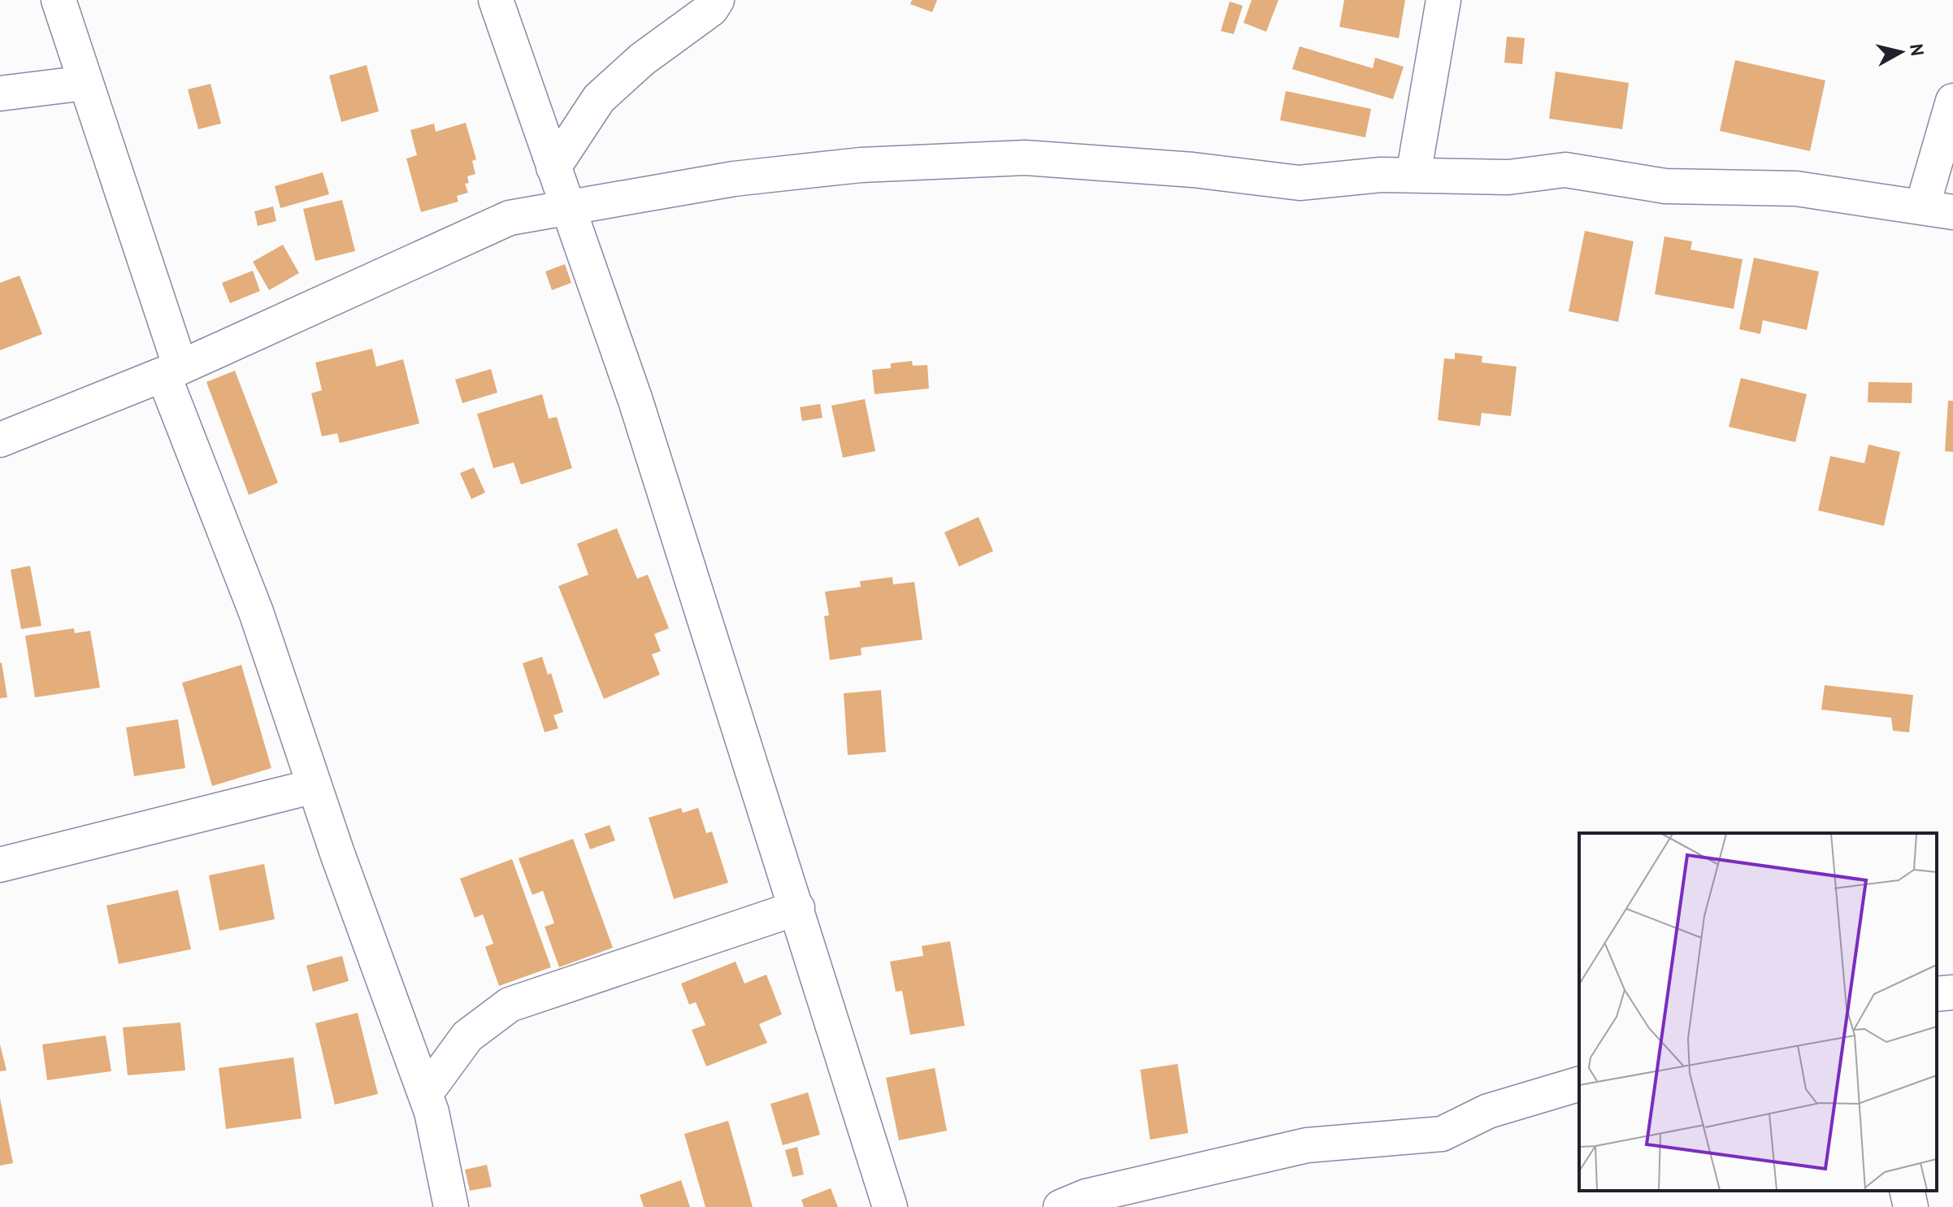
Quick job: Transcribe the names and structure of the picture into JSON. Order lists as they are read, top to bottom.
{
  "north": "right"
}
